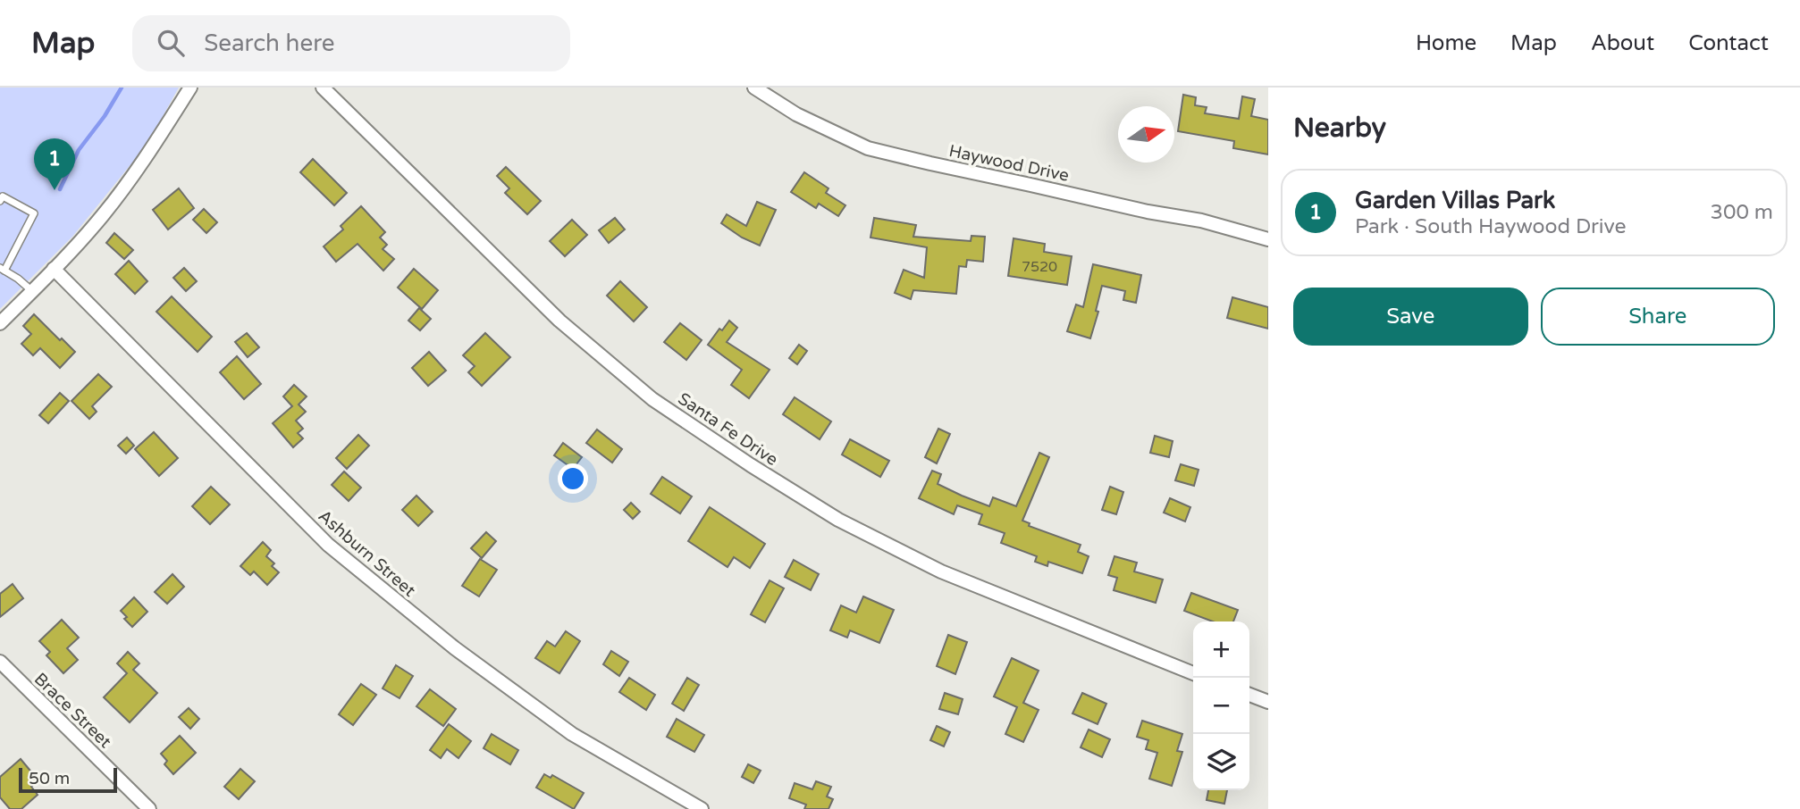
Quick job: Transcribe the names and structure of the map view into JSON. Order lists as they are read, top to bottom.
{
  "streets": {
    "street": [
      "Haywood Drive",
      "Santa Fe Drive",
      "Ashburn Street",
      "Brace Street"
    ]
  },
  "house_numbers": ["7520"],
  "scale_bar": "50 m",
  "north": "right",
  "page": {
    "header": "Map",
    "search": "Search here",
    "nav": [
      "Home",
      "Map",
      "About",
      "Contact"
    ],
    "heading": "Nearby",
    "pins": "1",
    "list": [
      {
        "mark": "1",
        "name": "Garden Villas Park",
        "note": "Park · South Haywood Drive",
        "value": "300 m"
      }
    ],
    "buttons": ["Save", "Share"],
    "map_buttons": ["+", "−"],
    "scale": "50 m"
  }
}
